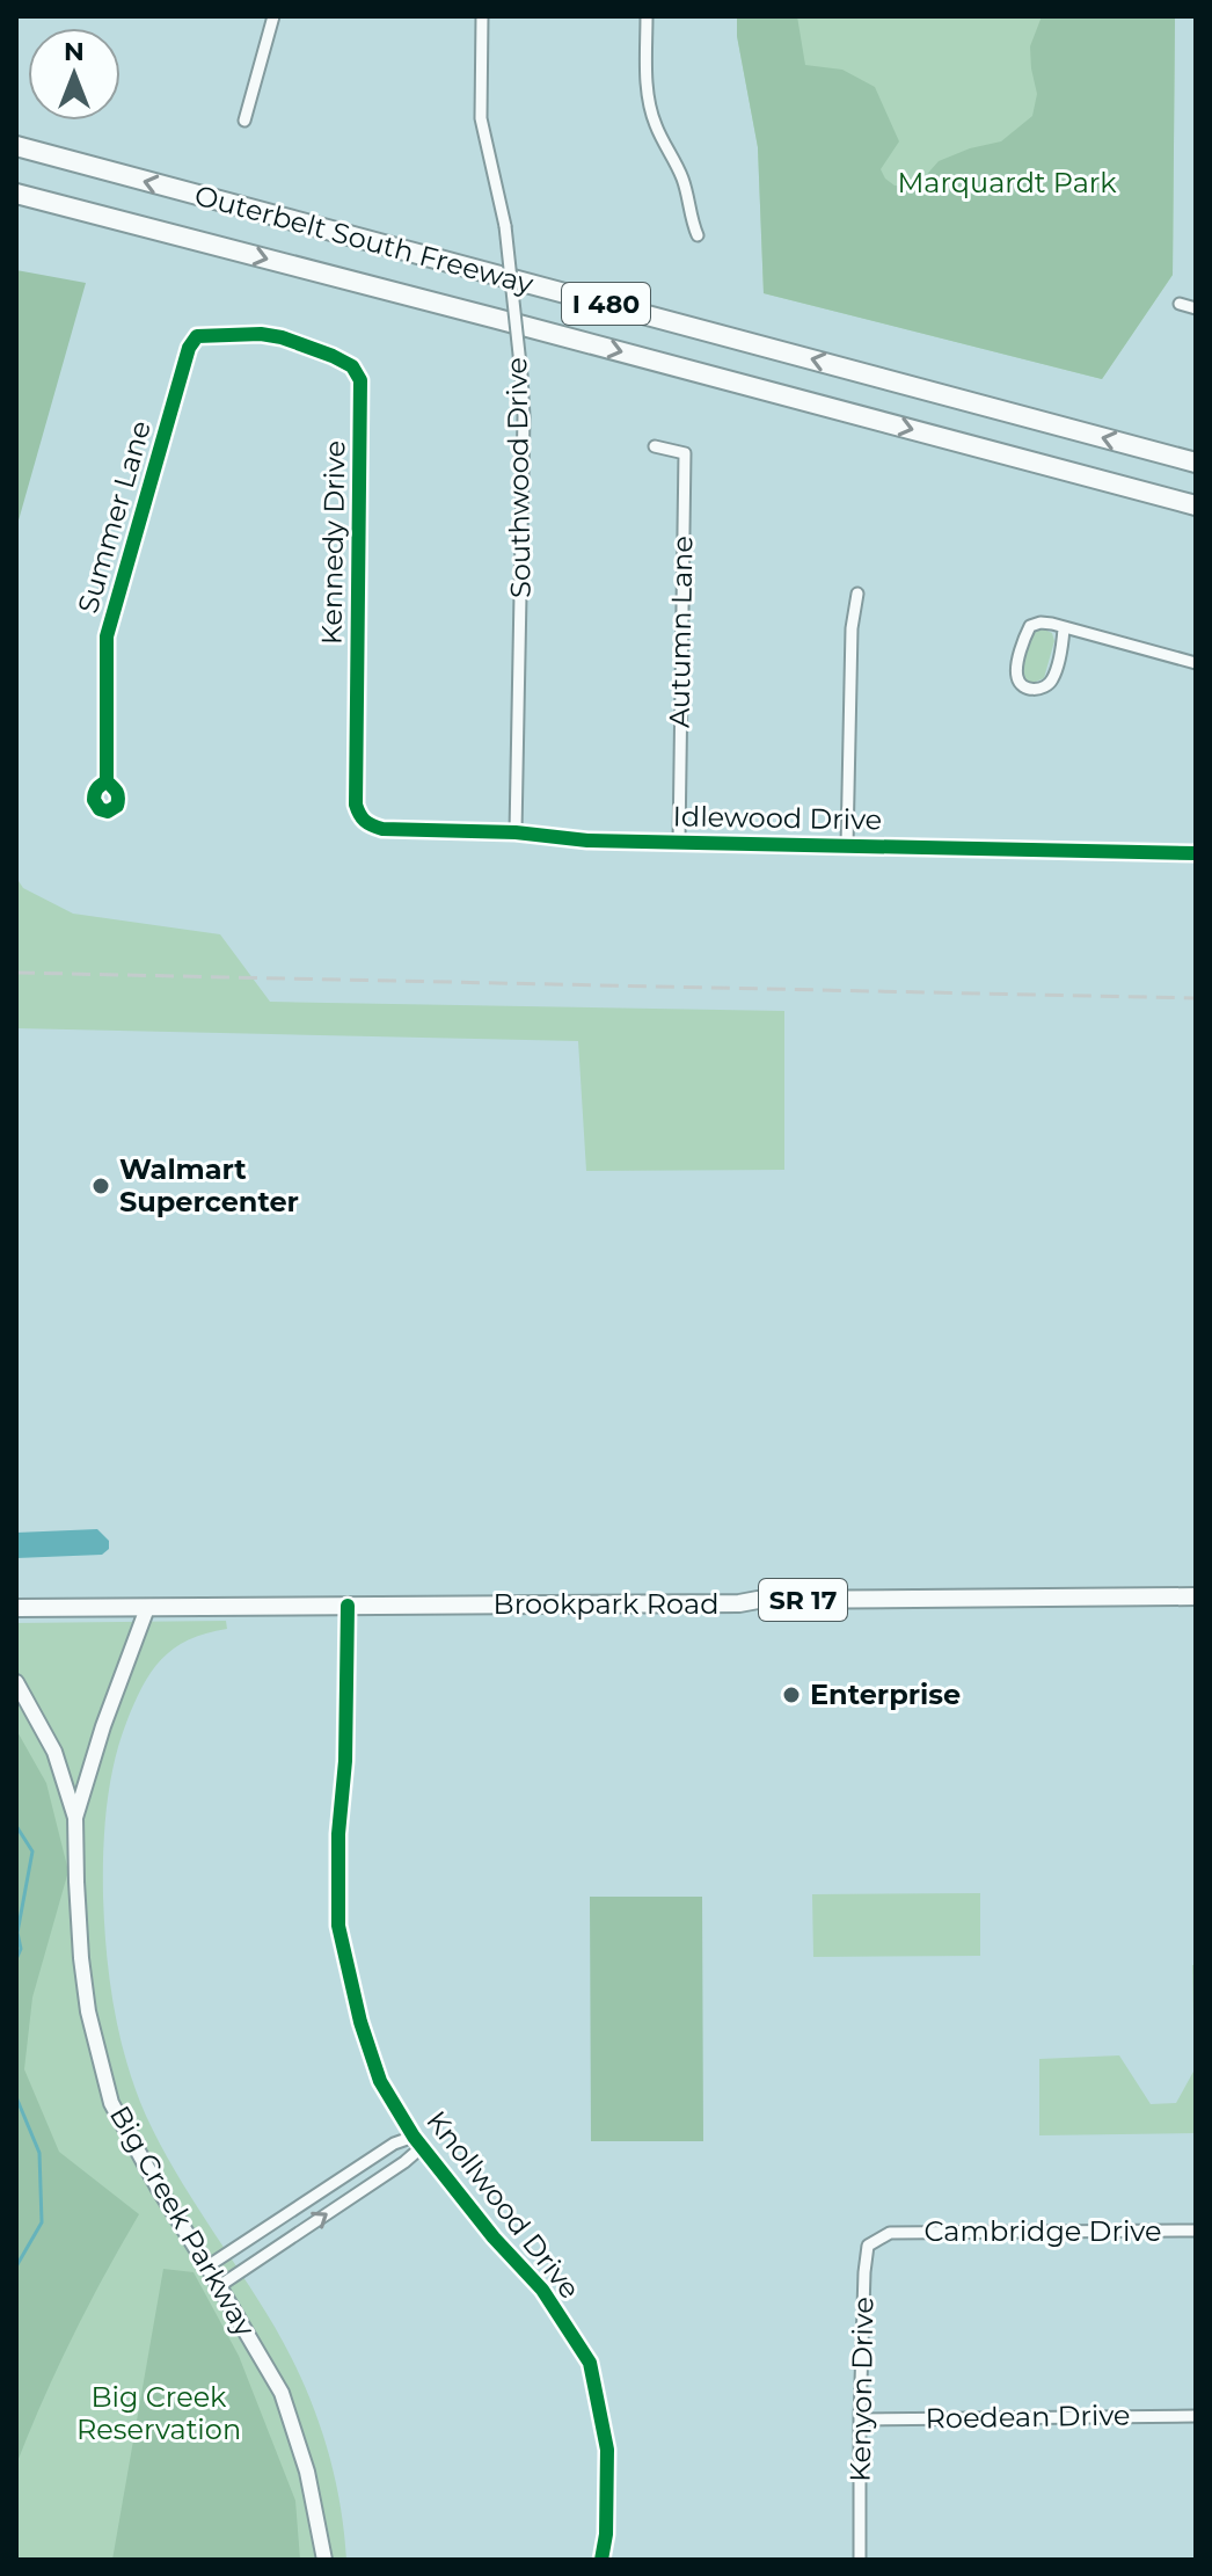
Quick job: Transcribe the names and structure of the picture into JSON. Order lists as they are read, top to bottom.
{
  "streets": {
    "highway": ["Outerbelt South Freeway", "I 480"],
    "main road": ["SR 17", "Brookpark Road"],
    "street": [
      "Southwood Drive",
      "Summer Lane",
      "Kennedy Drive",
      "Autumn Lane",
      "Idlewood Drive",
      "Knollwood Drive",
      "Big Creek Parkway",
      "Cambridge Drive",
      "Kenyon Drive",
      "Roedean Drive"
    ]
  },
  "crossings": [
    ["Southwood Drive", "Idlewood Drive"],
    ["Summer Lane", "Kennedy Drive"],
    ["Kennedy Drive", "Idlewood Drive"],
    ["Autumn Lane", "Idlewood Drive"],
    ["Brookpark Road", "Knollwood Drive"],
    ["Brookpark Road", "Big Creek Parkway"],
    ["Cambridge Drive", "Kenyon Drive"],
    ["Kenyon Drive", "Roedean Drive"]
  ],
  "parks": ["Marquardt Park", "Big Creek Reservation"],
  "places": ["Walmart Supercenter", "Enterprise"],
  "north": "top"
}
